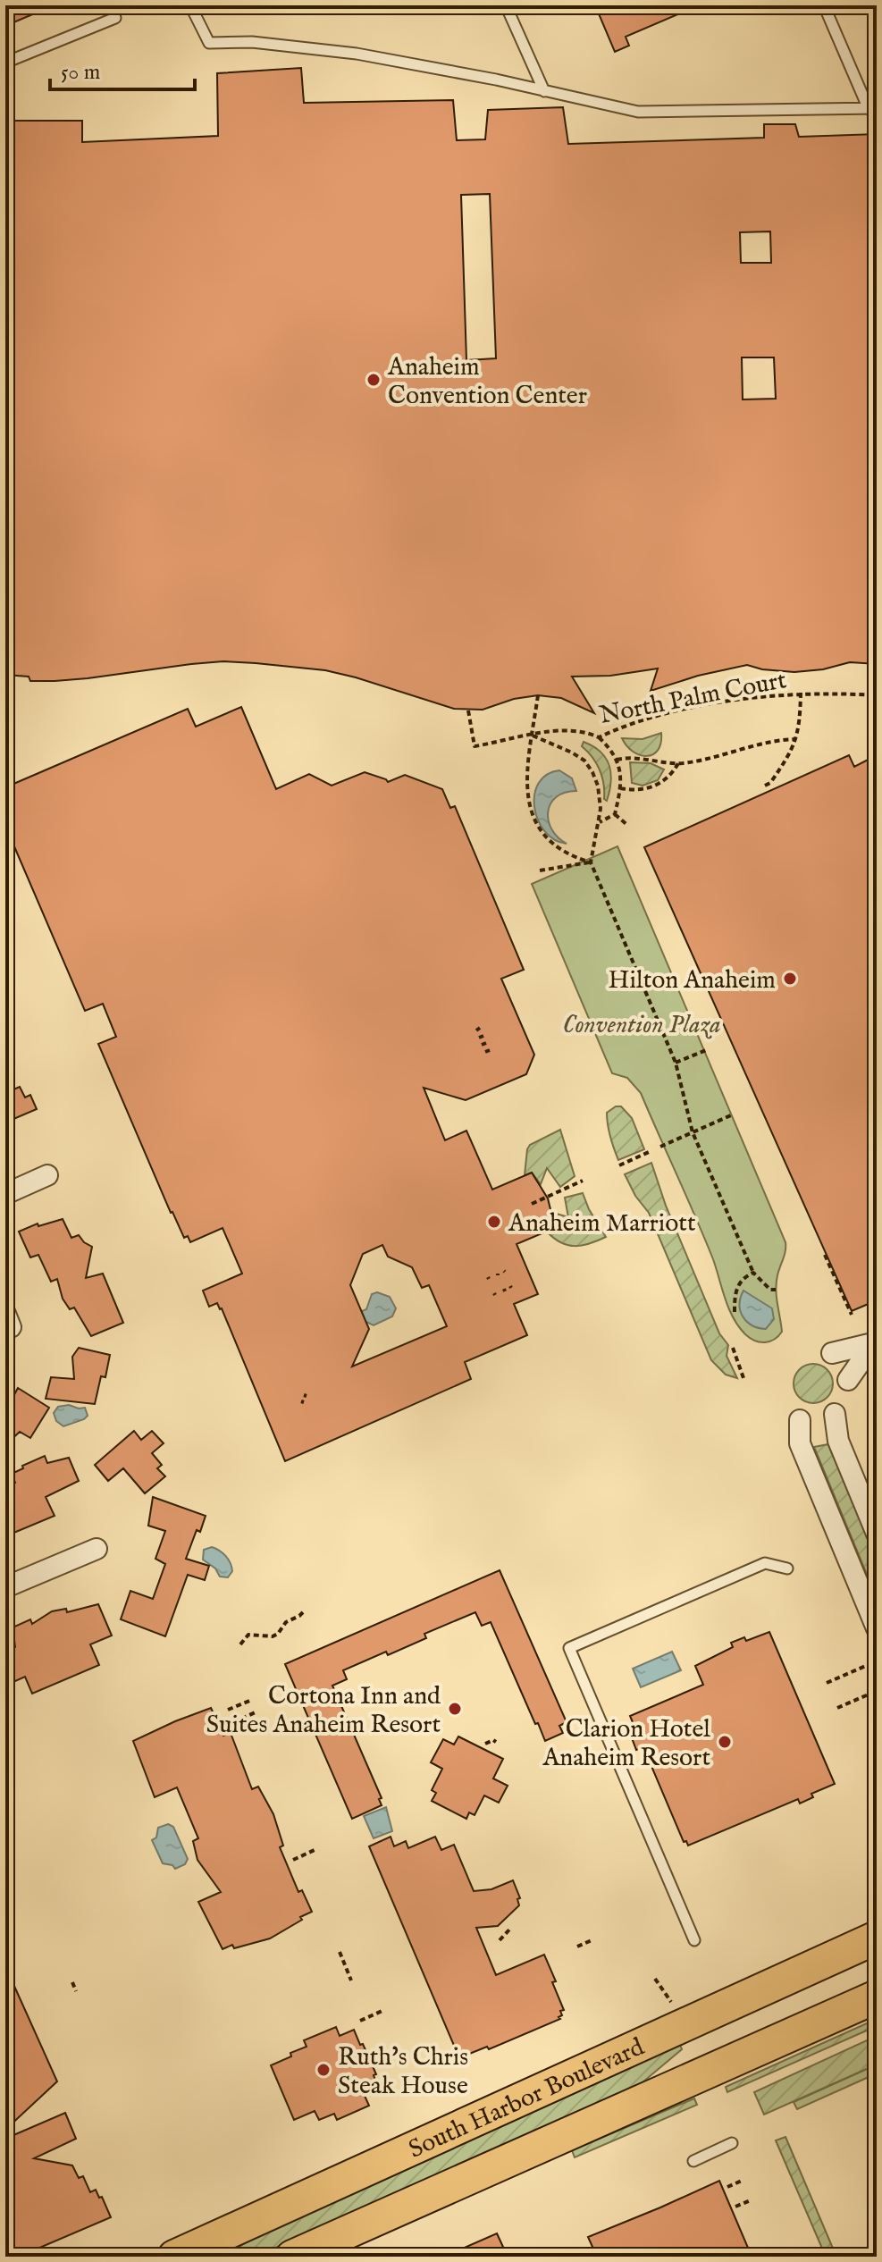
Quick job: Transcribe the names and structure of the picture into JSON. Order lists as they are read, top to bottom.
{
  "streets": {
    "main road": ["South Harbor Boulevard"],
    "path": ["North Palm Court"]
  },
  "parks": ["Convention Plaza"],
  "places": [
    "Anaheim Convention Center",
    "Hilton Anaheim",
    "Anaheim Marriott",
    "Cortona Inn and Suites Anaheim Resort",
    "Clarion Hotel Anaheim Resort",
    "Ruth's Chris Steak House"
  ],
  "scale_bar": "50 m"
}
